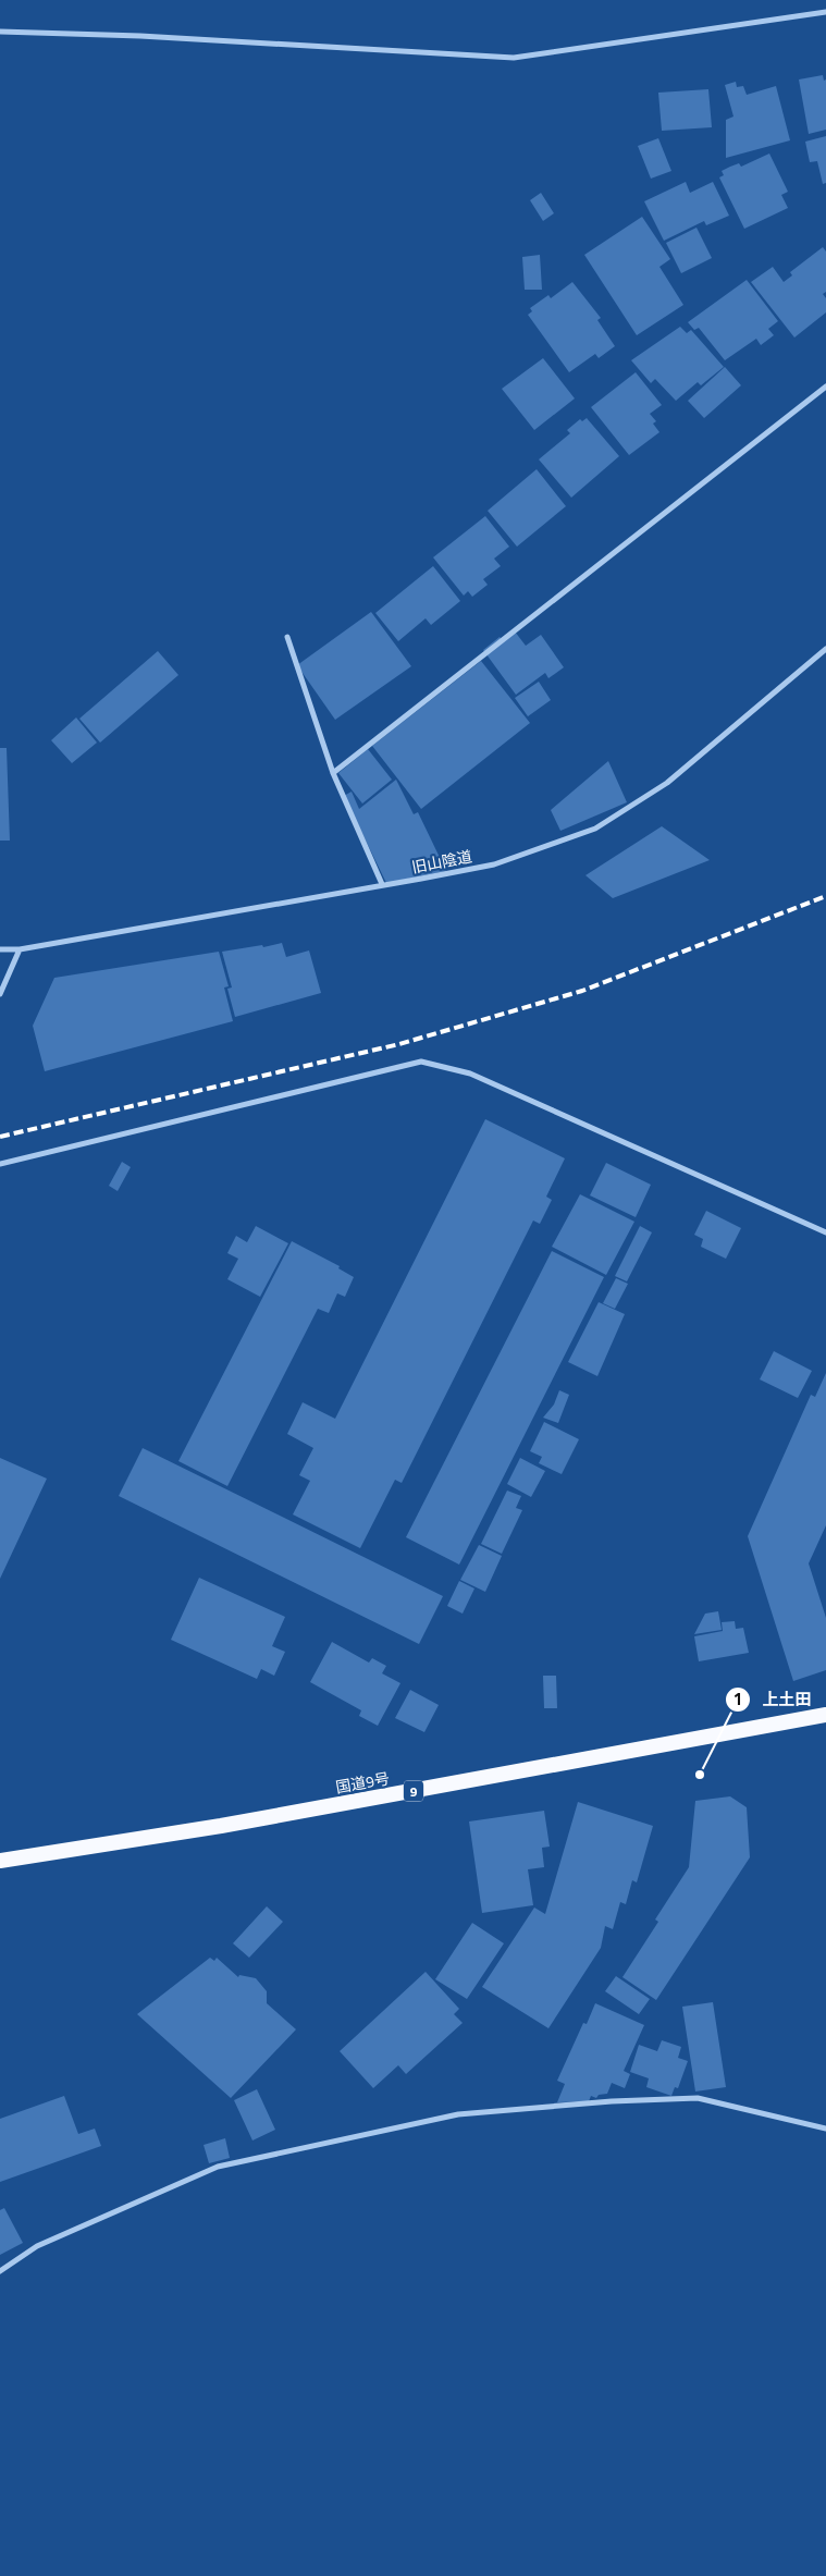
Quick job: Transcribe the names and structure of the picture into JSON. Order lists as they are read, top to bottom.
{
  "streets": {
    "highway": ["国道9号", "9"],
    "street": ["旧山陰道"]
  },
  "places": ["上土田"]
}
